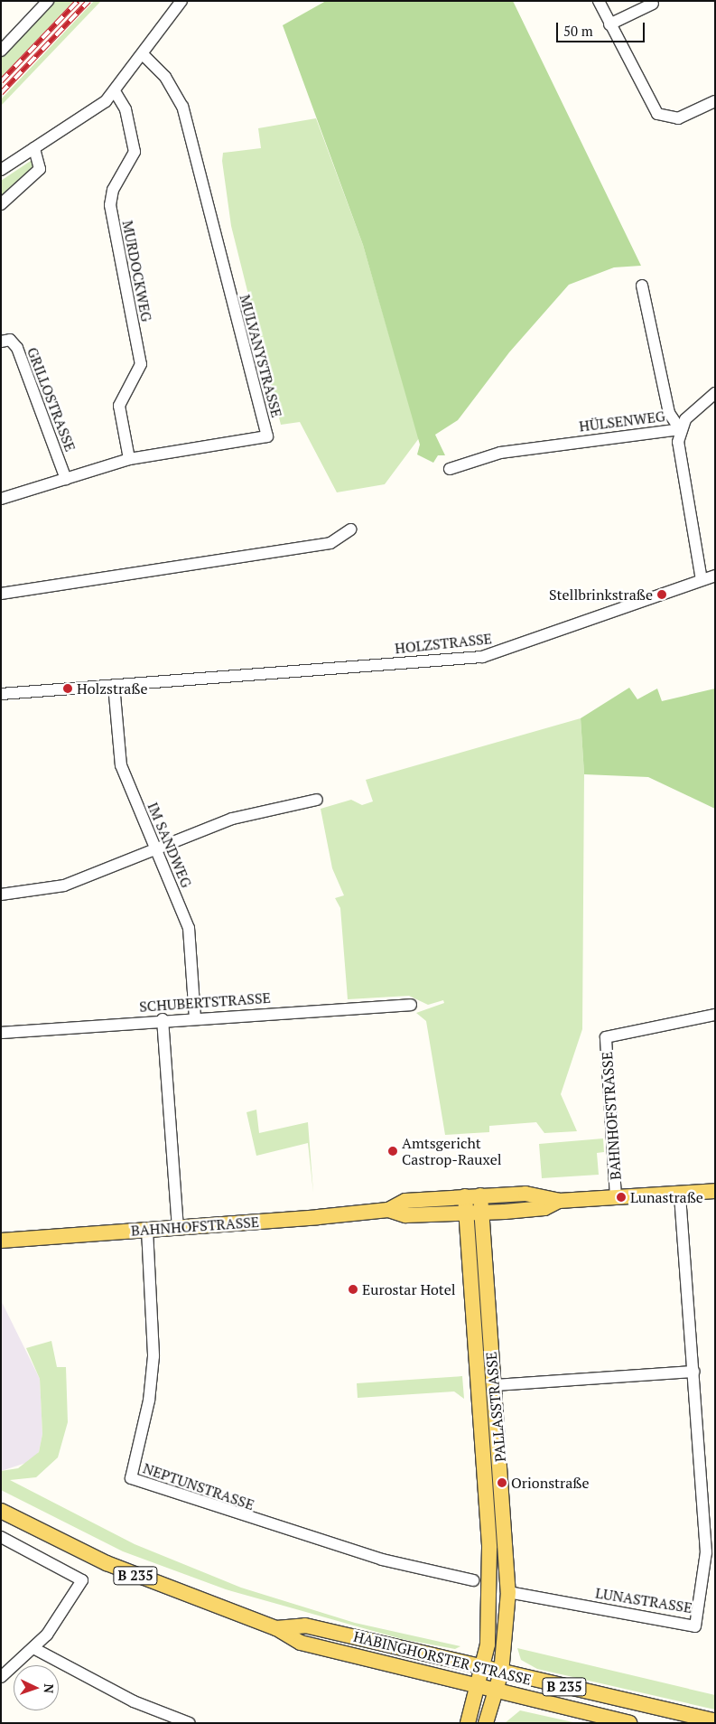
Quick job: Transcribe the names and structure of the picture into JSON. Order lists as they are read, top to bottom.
{
  "streets": {
    "main road": [
      "BAHNHOFSTRASSE",
      "PALLASSTRASSE",
      "B 235",
      "HABINGHORSTER STRASSE"
    ],
    "street": [
      "MURDOCKWEG",
      "MULVANYSTRASSE",
      "GRILLOSTRASSE",
      "HÜLSENWEG",
      "HOLZSTRASSE",
      "IM SANDWEG",
      "SCHUBERTSTRASSE",
      "NEPTUNSTRASSE",
      "LUNASTRASSE"
    ]
  },
  "crossings": [
    ["MURDOCKWEG", "MULVANYSTRASSE"],
    ["MULVANYSTRASSE", "GRILLOSTRASSE"],
    ["HOLZSTRASSE", "IM SANDWEG"],
    ["IM SANDWEG", "SCHUBERTSTRASSE"],
    ["BAHNHOFSTRASSE", "PALLASSTRASSE"],
    ["BAHNHOFSTRASSE", "NEPTUNSTRASSE"],
    ["BAHNHOFSTRASSE", "LUNASTRASSE"],
    ["PALLASSTRASSE", "LUNASTRASSE"],
    ["PALLASSTRASSE", "HABINGHORSTER STRASSE"]
  ],
  "places": [
    "Stellbrinkstraße",
    "Holzstraße",
    "Amtsgericht Castrop-Rauxel",
    "Lunastraße",
    "Eurostar Hotel",
    "Orionstraße"
  ],
  "scale_bar": "50 m",
  "north": "right"
}
